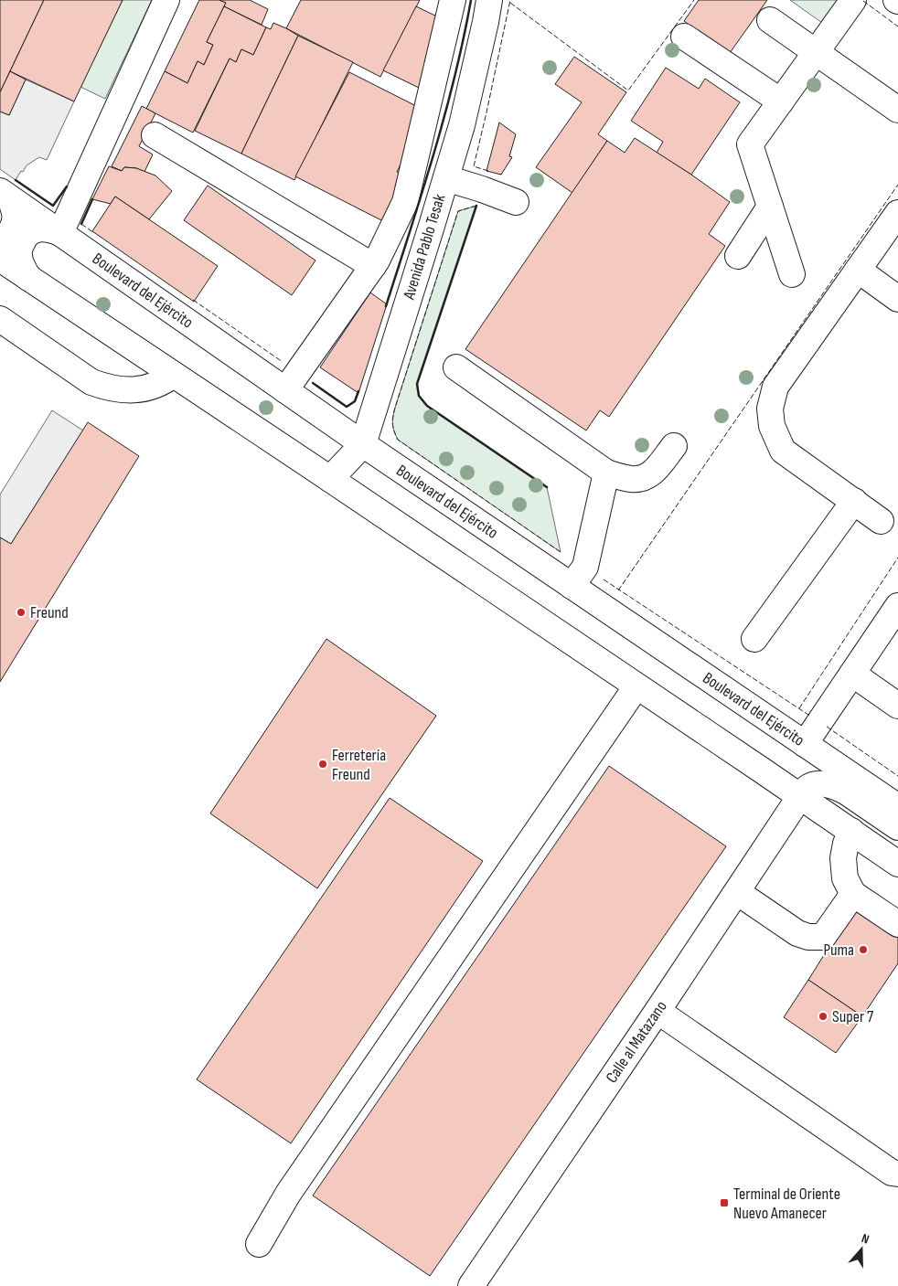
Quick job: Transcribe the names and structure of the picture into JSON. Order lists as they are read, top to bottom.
{
  "streets": {
    "main road": ["Avenida Pablo Tesak", "Boulevard del Ejército", "Calle al Matazano"]
  },
  "crossings": [
    ["Avenida Pablo Tesak", "Boulevard del Ejército"]
  ],
  "places": {
    "other": [
      "Freund",
      "Ferretería Freund",
      "Puma",
      "Super 7"
    ],
    "transit": ["Terminal de Oriente Nuevo Amanecer"]
  },
  "north": "top"
}
